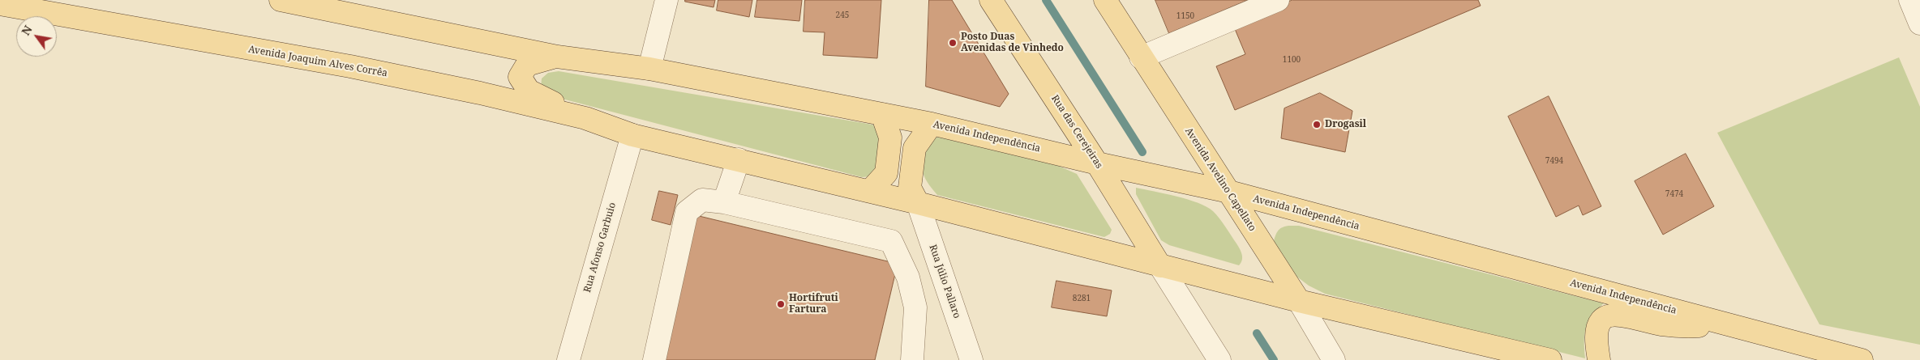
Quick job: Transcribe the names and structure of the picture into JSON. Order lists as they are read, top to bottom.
{
  "streets": {
    "main road": [
      "Avenida Joaquim Alves Corrêa",
      "Rua das Cerejeiras",
      "Avenida Independência",
      "Avenida Avelino Capellato"
    ],
    "street": ["Rua Afonso Garbuio", "Rua Júlio Pallaro"]
  },
  "crossings": [
    ["Avenida Joaquim Alves Corrêa", "Rua Afonso Garbuio"],
    ["Rua das Cerejeiras", "Avenida Independência"],
    ["Avenida Independência", "Avenida Avelino Capellato"]
  ],
  "places": ["Posto Duas Avenidas de Vinhedo", "Drogasil", "Hortifruti Fartura"],
  "house_numbers": [
    "245",
    "1150",
    "1100",
    "7494",
    "7474",
    "8281"
  ],
  "north": "top left"
}
